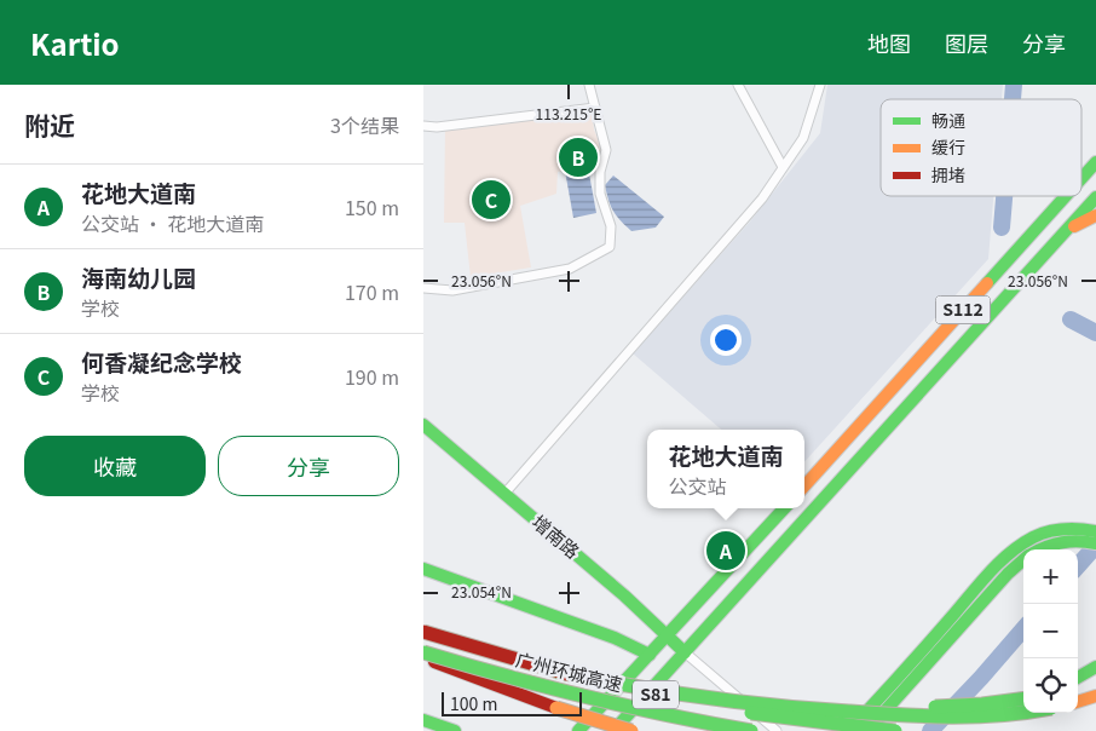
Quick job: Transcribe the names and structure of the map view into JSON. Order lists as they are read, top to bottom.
{
  "streets": {
    "main road": [
      "S112",
      "增南路",
      "广州环城高速",
      "S81"
    ]
  },
  "crossings": [
    ["S112", "增南路"]
  ],
  "legend": ["畅通", "缓行", "拥堵"],
  "scale_bar": "100 m",
  "page": {
    "header": "Kartio",
    "nav": ["地图", "图层", "分享"],
    "heading": ["附近", "3个结果"],
    "pins": ["B", "C", "A"],
    "list": [
      {
        "mark": "A",
        "name": "花地大道南",
        "note": "公交站 · 花地大道南",
        "value": "150 m"
      },
      {
        "mark": "B",
        "name": "海南幼儿园",
        "note": "学校",
        "value": "170 m"
      },
      {
        "mark": "C",
        "name": "何香凝纪念学校",
        "note": "学校",
        "value": "190 m"
      }
    ],
    "buttons": ["收藏", "分享"],
    "popup": ["花地大道南", "公交站"],
    "map_buttons": ["+", "−"],
    "scale": "100 m"
  },
  "coordinates": ["113.215°E", "23.056°N", "23.054°N"]
}
